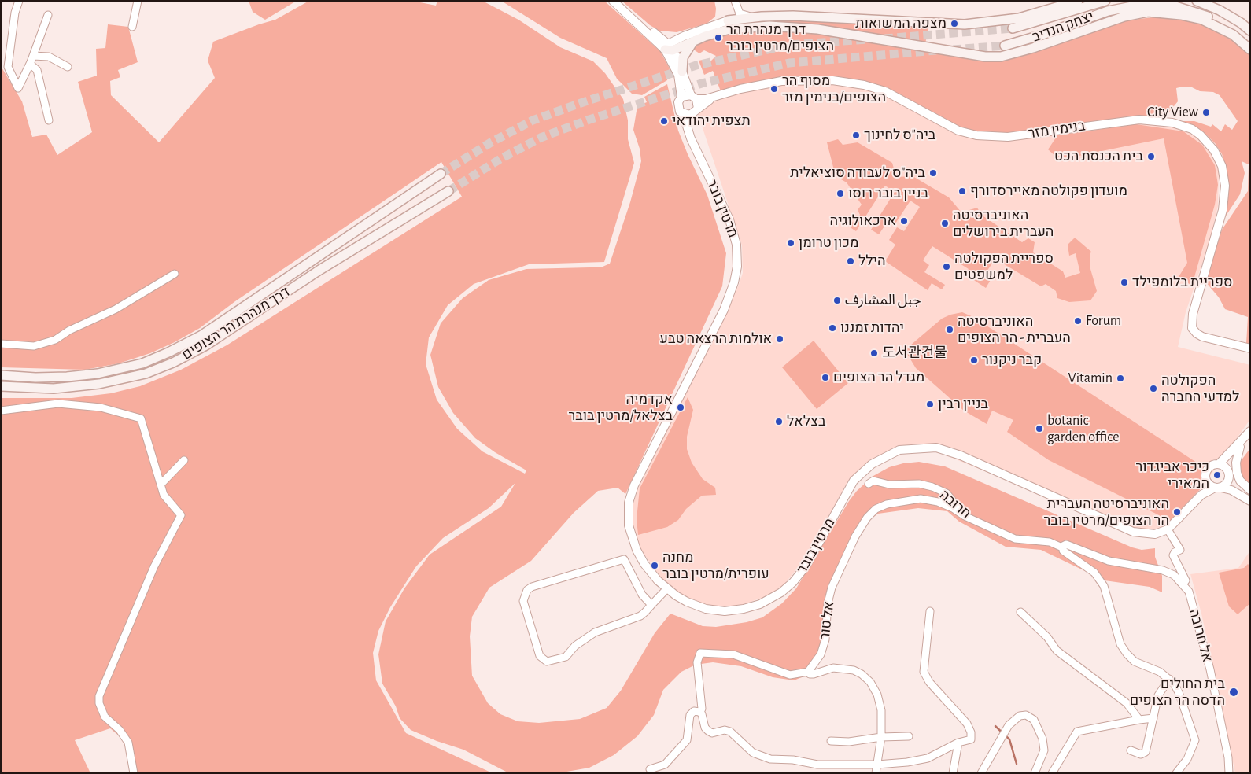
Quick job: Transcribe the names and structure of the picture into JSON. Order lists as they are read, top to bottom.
{
  "streets": {
    "main road": ["יצחק הנדיב", "דרך מנהרת הר הצופים"],
    "street": [
      "בנימין מזר",
      "מרטין בובר",
      "חרובה",
      "אל טור",
      "אל חרובה"
    ]
  },
  "crossings": [
    ["בנימין מזר", "מרטין בובר"],
    ["חרובה", "אל טור"]
  ],
  "places": [
    "מצפה המשואות",
    "דרך מנהרת הר הצופים/מרטין בובר",
    "מסוף הר הצופים/בנימין מזר",
    "City View",
    "תצפית יהודאי",
    "ביה\"ס לחינוך",
    "בית הכנסת הכט",
    "ביה\"ס לעבודה סוציאלית",
    "מועדון פקולטה מאיירסדורף",
    "בניין בובר רוסו",
    "ארכאולוגיה",
    "האוניברסיטה העברית בירושלים",
    "מכון טרומן",
    "הילל",
    "ספריית הפקולטה למשפטים",
    "ספריית בלומפילד",
    "جبل المشارف",
    "Forum",
    "יהדות זמננו",
    "האוניברסיטה העברית - הר הצופים",
    "אולמות הרצאה טבע",
    "도서관건물",
    "קבר ניקנור",
    "מגדל הר הצופים",
    "Vitamin",
    "הפקולטה למדעי החברה",
    "בניין רבין",
    "אקדמיה בצלאל/מרטין בובר",
    "בצלאל",
    "botanic garden office",
    "כיכר אביגדור המאירי",
    "האוניברסיטה העברית הר הצופים/מרטין בובר",
    "מחנה עופרית/מרטין בובר",
    "בית החולים הדסה הר הצופים"
  ]
}
